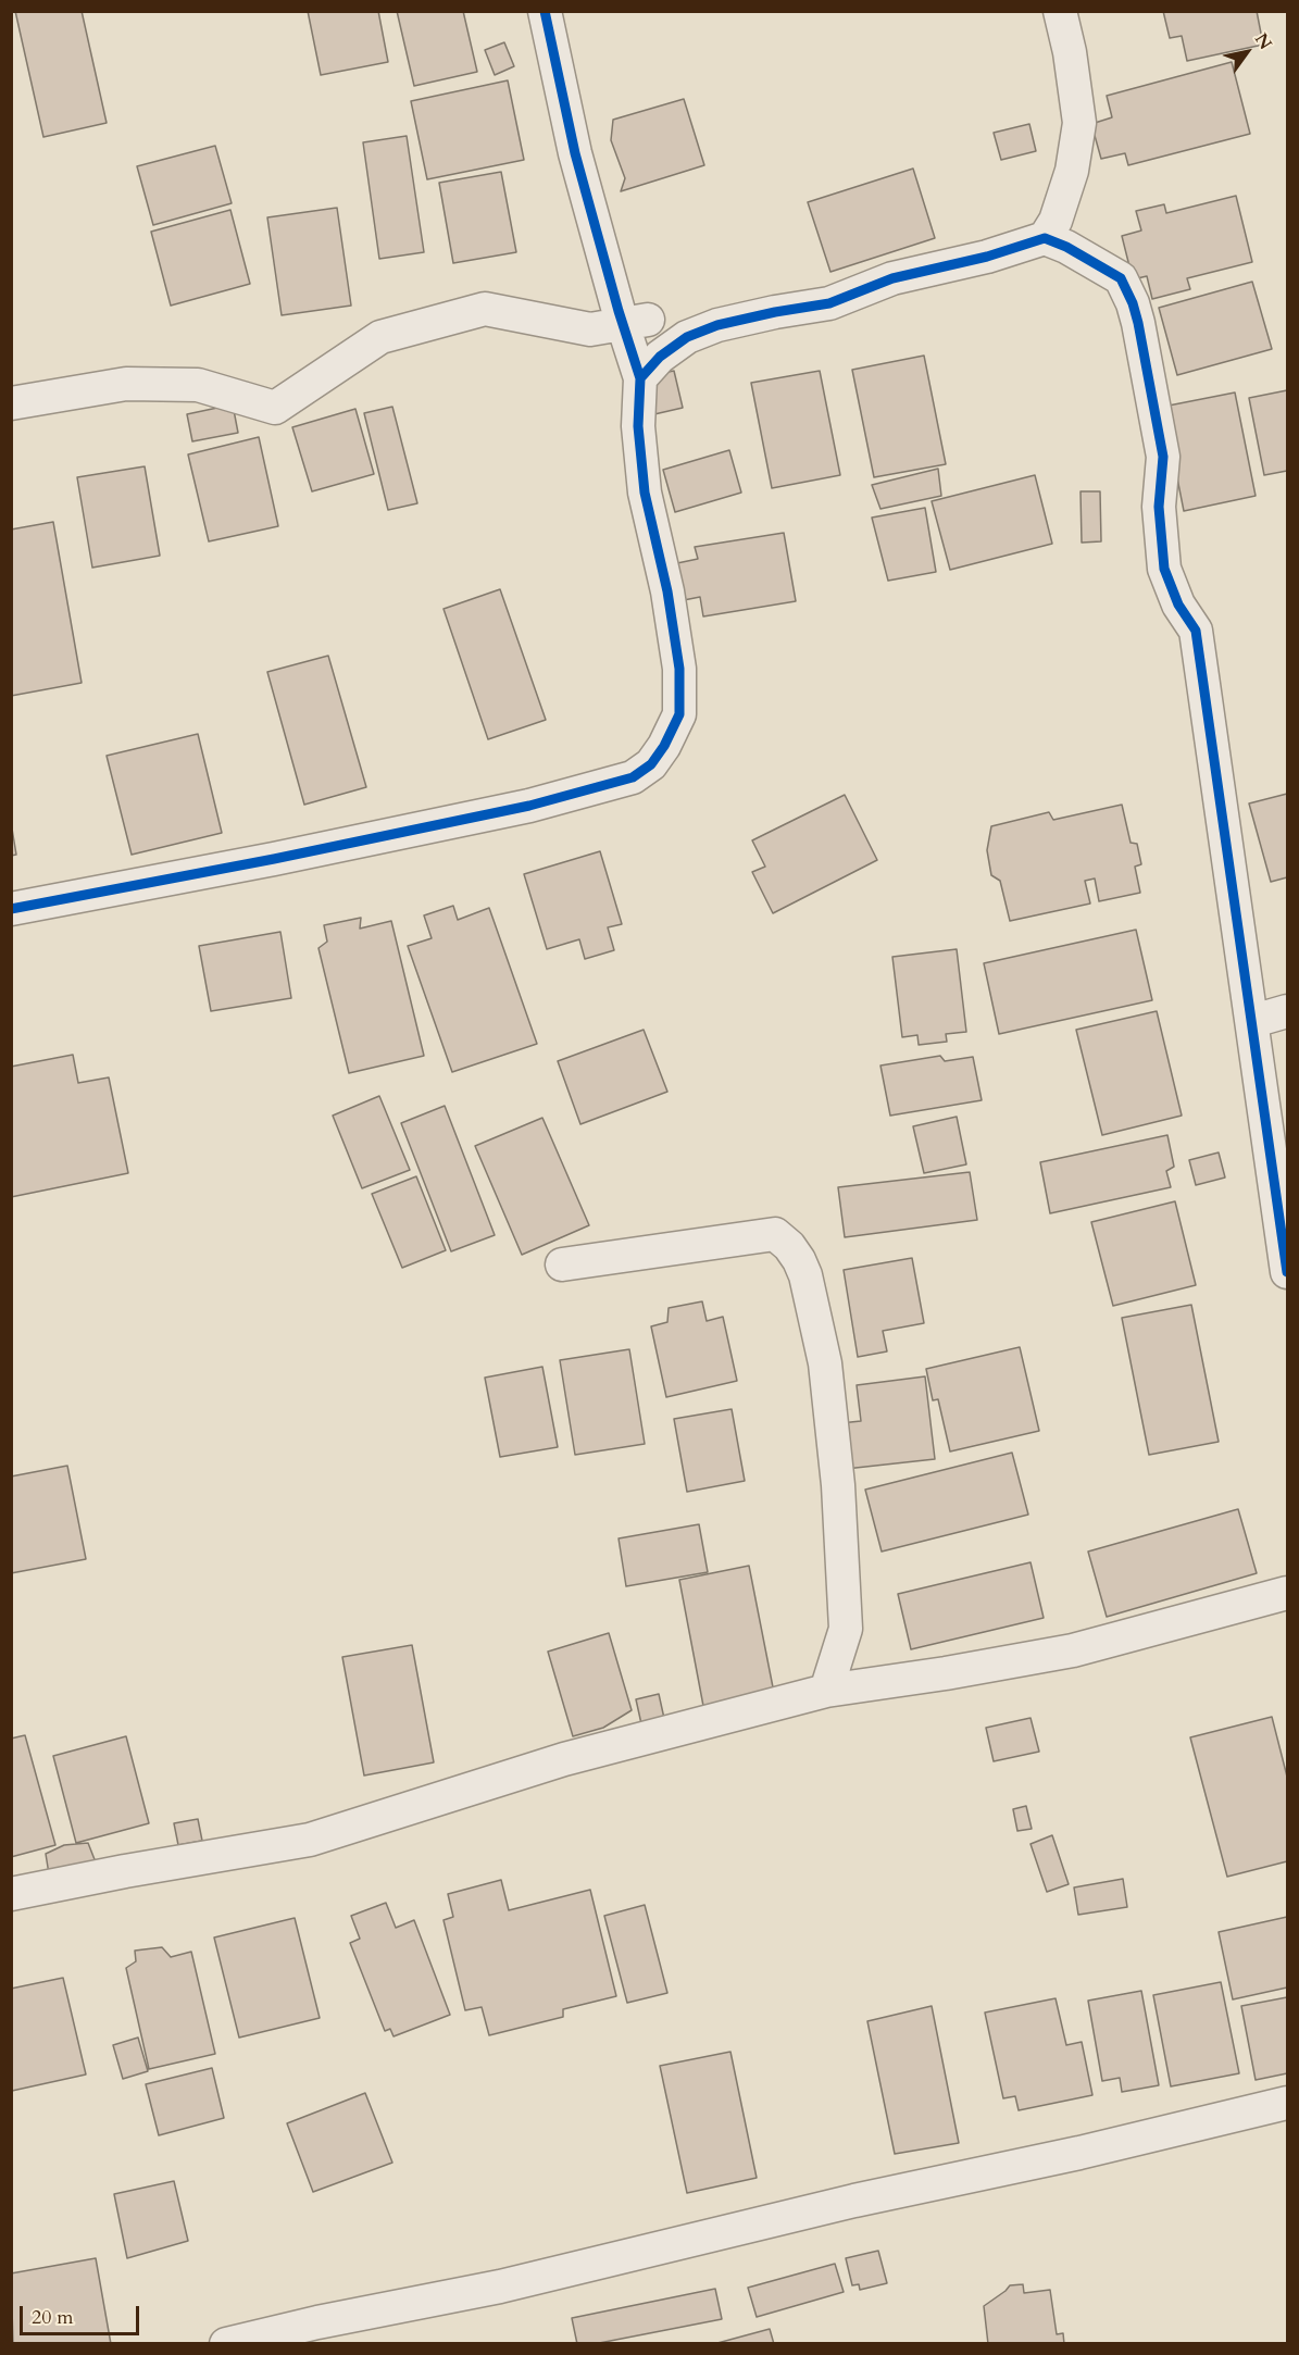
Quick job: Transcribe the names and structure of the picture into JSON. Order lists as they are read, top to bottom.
{
  "scale_bar": "20 m",
  "north": "top right"
}
